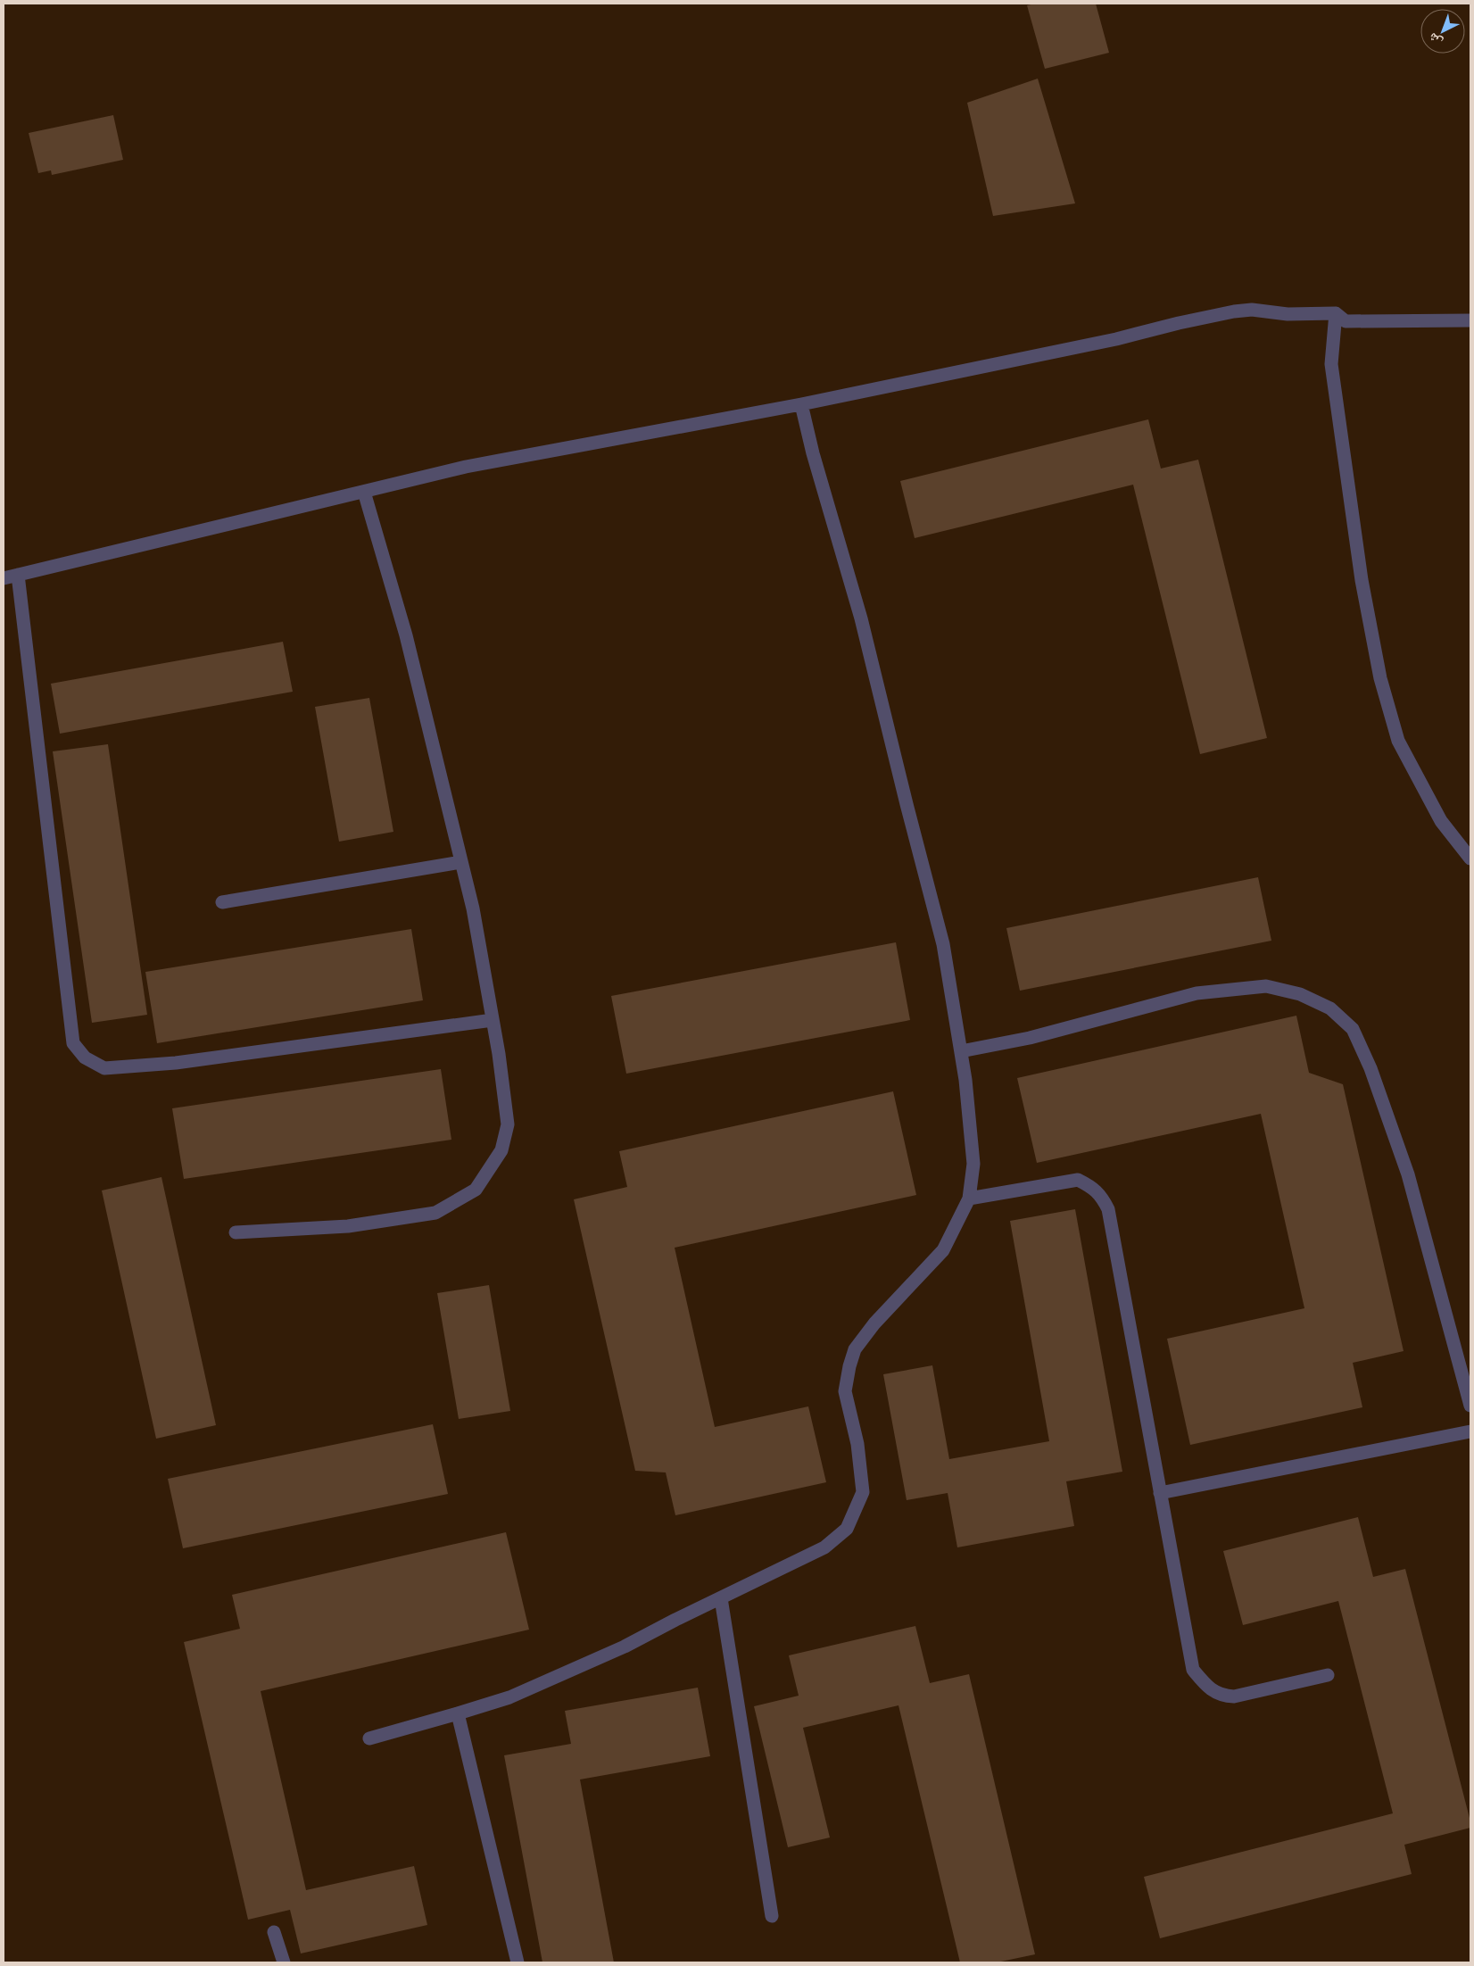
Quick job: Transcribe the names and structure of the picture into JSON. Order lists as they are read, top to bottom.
{
  "north": "bottom left"
}
